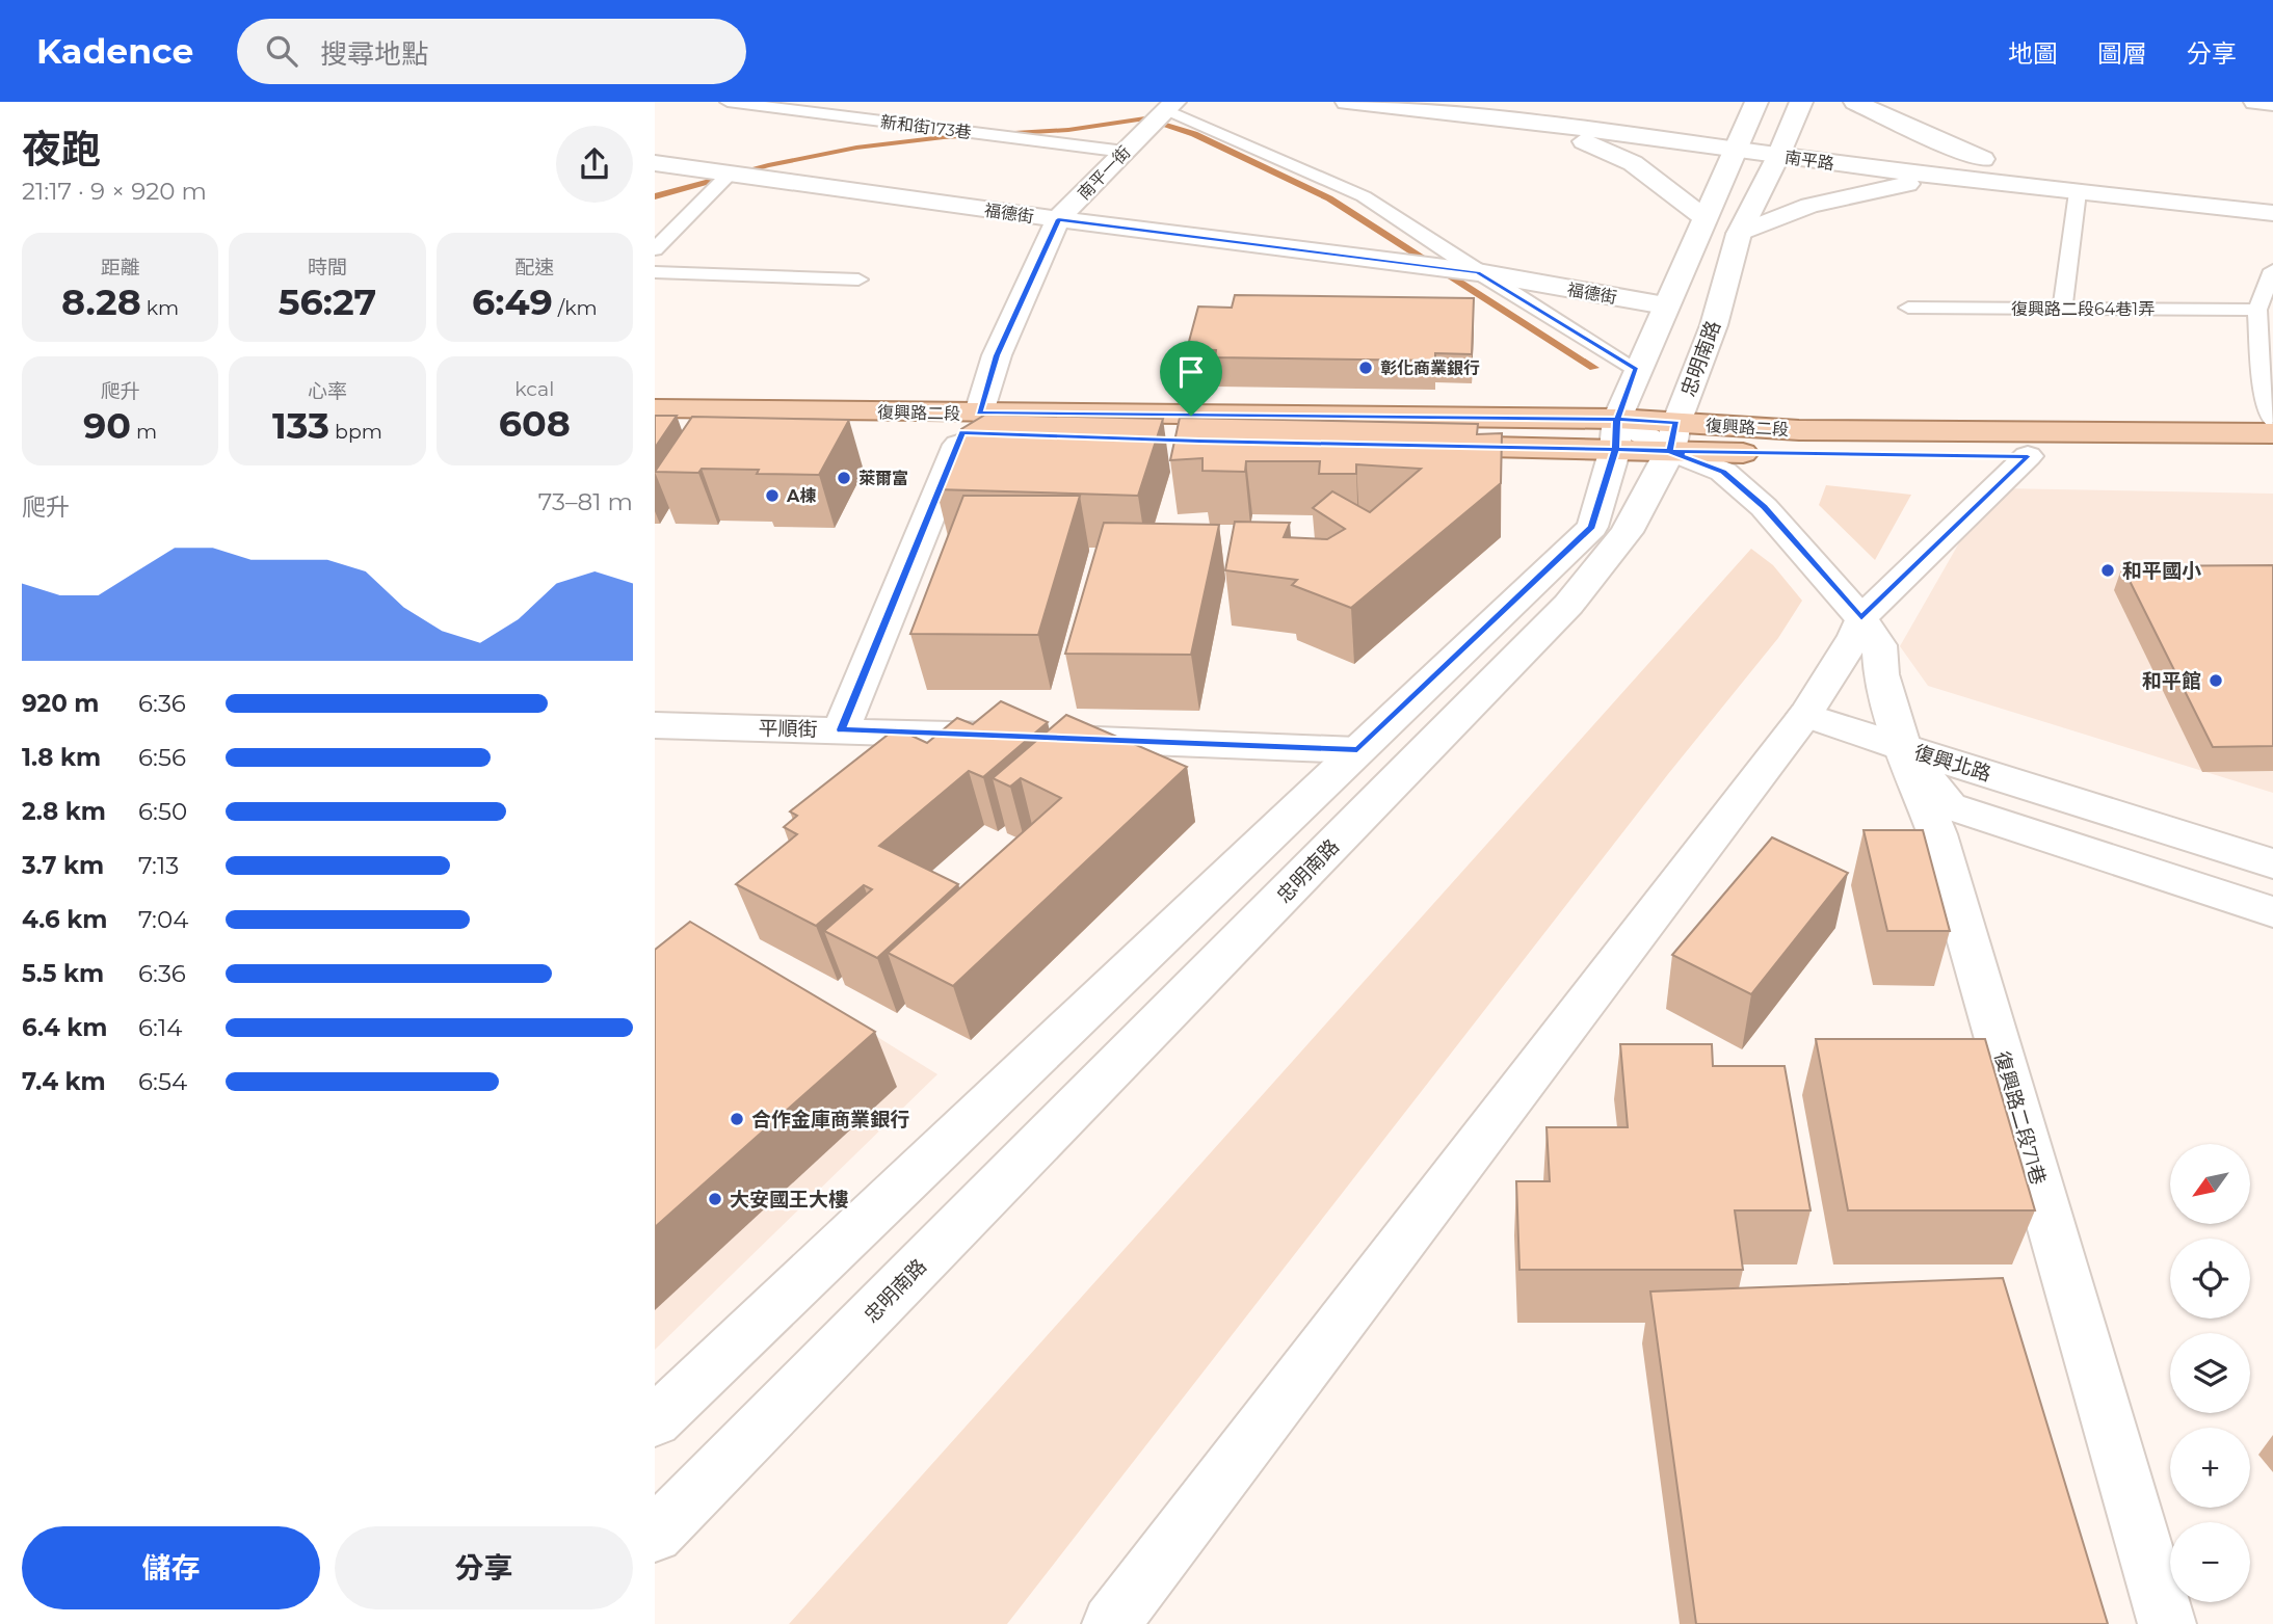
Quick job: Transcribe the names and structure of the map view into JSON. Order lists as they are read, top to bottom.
{
  "streets": {
    "main road": ["復興路二段"],
    "street": [
      "南平路",
      "南平一街",
      "福德街",
      "忠明南路",
      "平順街",
      "復興北路",
      "復興路二段71巷"
    ],
    "lane": ["新和街173巷", "復興路二段64巷1弄"]
  },
  "crossings": [
    ["新和街173巷", "南平一街"],
    ["南平路", "忠明南路"],
    ["南平一街", "福德街"],
    ["南平一街", "復興路二段"],
    ["南平一街", "平順街"],
    ["忠明南路", "復興路二段"],
    ["忠明南路", "復興路二段71巷"],
    ["復興路二段", "復興路二段71巷"],
    ["復興北路", "復興路二段71巷"]
  ],
  "places": [
    "彰化商業銀行",
    "萊爾富",
    "A棟",
    "和平國小",
    "和平館",
    "合作金庫商業銀行",
    "大安國王大樓"
  ],
  "north": "bottom left",
  "page": {
    "header": "Kadence",
    "search": "搜尋地點",
    "nav": ["地圖", "圖層", "分享"],
    "heading": ["夜跑", "21:17 · 9 × 920 m"],
    "stats": [
      ["距離", "8.28 km"],
      ["時間", "56:27"],
      ["配速", "6:49 /km"],
      ["爬升", "90 m"],
      ["心率", "133 bpm"],
      ["kcal", "608"]
    ],
    "chart": ["爬升", "73–81 m"],
    "list": [
      {
        "name": "920 m",
        "note": "6:36"
      },
      {
        "name": "1.8 km",
        "note": "6:56"
      },
      {
        "name": "2.8 km",
        "note": "6:50"
      },
      {
        "name": "3.7 km",
        "note": "7:13"
      },
      {
        "name": "4.6 km",
        "note": "7:04"
      },
      {
        "name": "5.5 km",
        "note": "6:36"
      },
      {
        "name": "6.4 km",
        "note": "6:14"
      },
      {
        "name": "7.4 km",
        "note": "6:54"
      }
    ],
    "map_buttons": ["+", "−"],
    "buttons": ["儲存", "分享"]
  }
}
